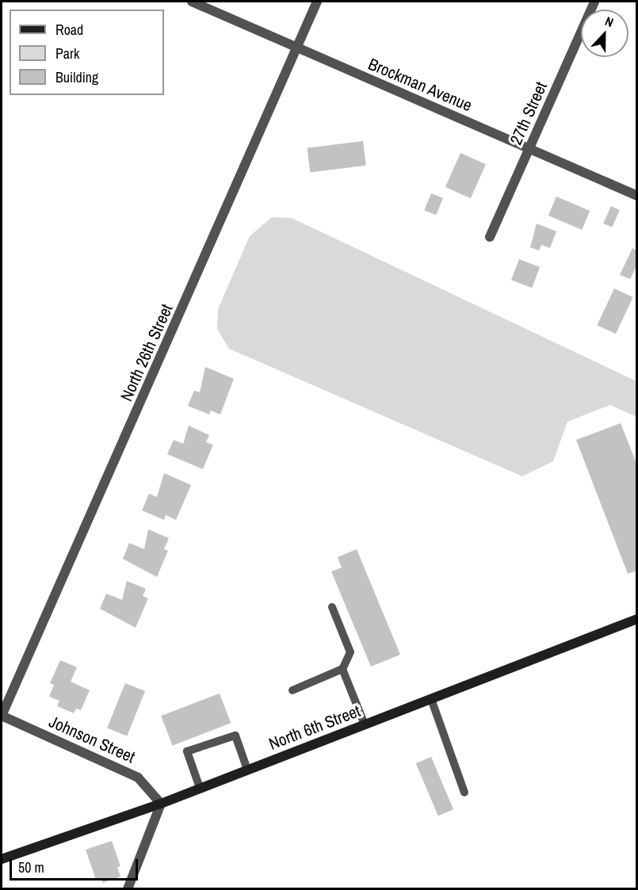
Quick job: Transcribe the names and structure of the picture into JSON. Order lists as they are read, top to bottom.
{
  "streets": {
    "street": [
      "Brockman Avenue",
      "27th Street",
      "North 26th Street",
      "North 6th Street",
      "Johnson Street"
    ]
  },
  "crossings": [
    ["Brockman Avenue", "27th Street"],
    ["Brockman Avenue", "North 26th Street"],
    ["North 26th Street", "Johnson Street"],
    ["North 6th Street", "Johnson Street"]
  ],
  "legend": ["Road", "Park", "Building"],
  "scale_bar": "50 m",
  "north": "top"
}
